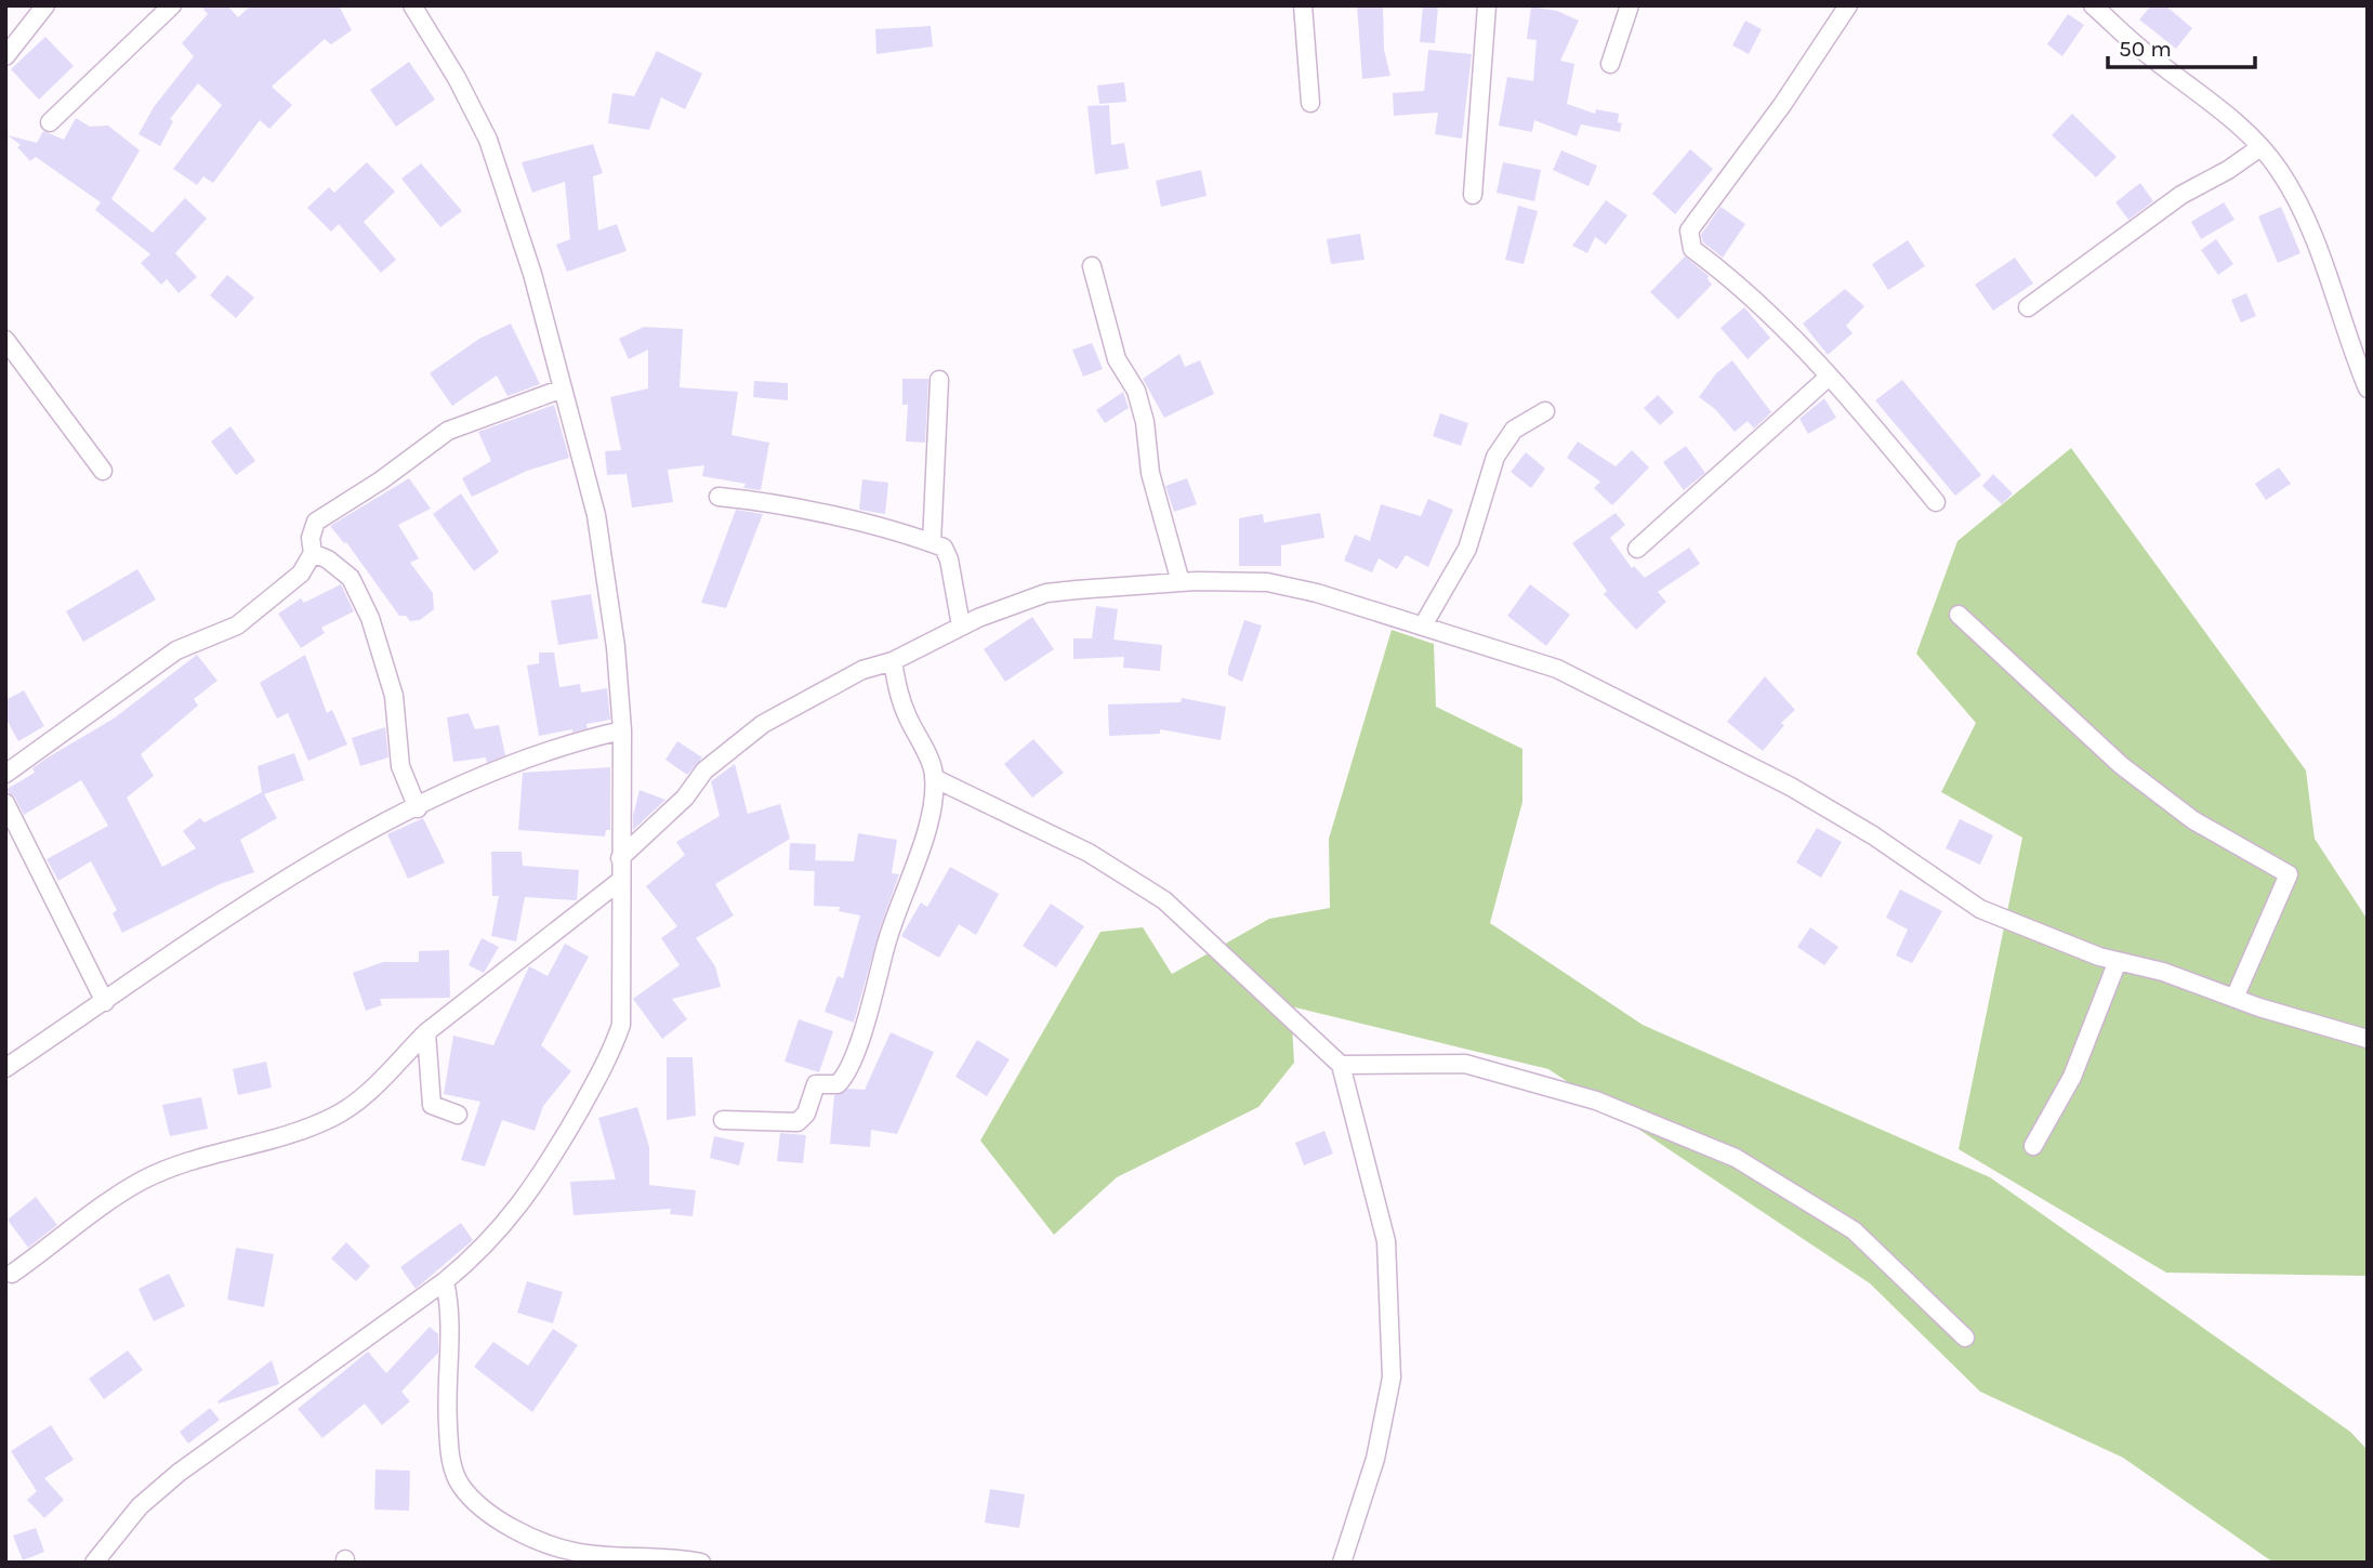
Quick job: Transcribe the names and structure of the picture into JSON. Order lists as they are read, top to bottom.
{
  "scale_bar": "50 m"
}
